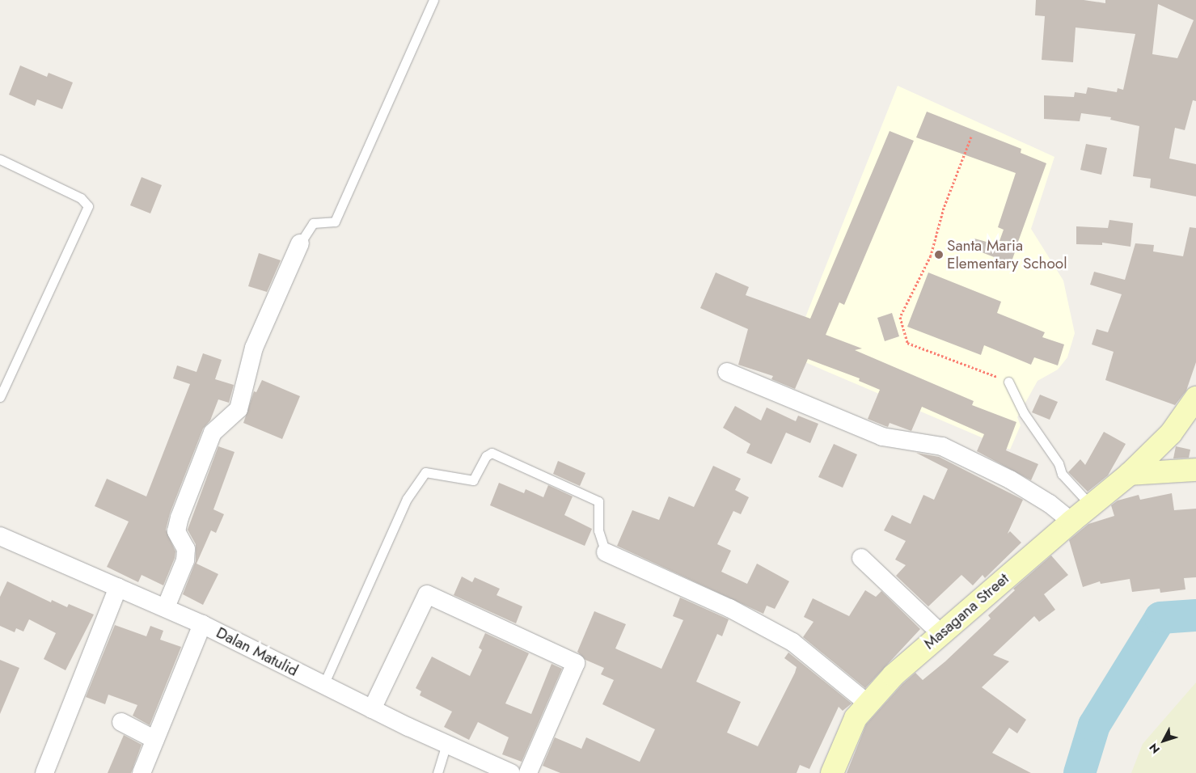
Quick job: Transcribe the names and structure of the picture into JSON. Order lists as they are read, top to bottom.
{
  "streets": {
    "street": ["Masagana Street", "Dalan Matulid"]
  },
  "places": ["Santa Maria Elementary School"],
  "north": "bottom left"
}
